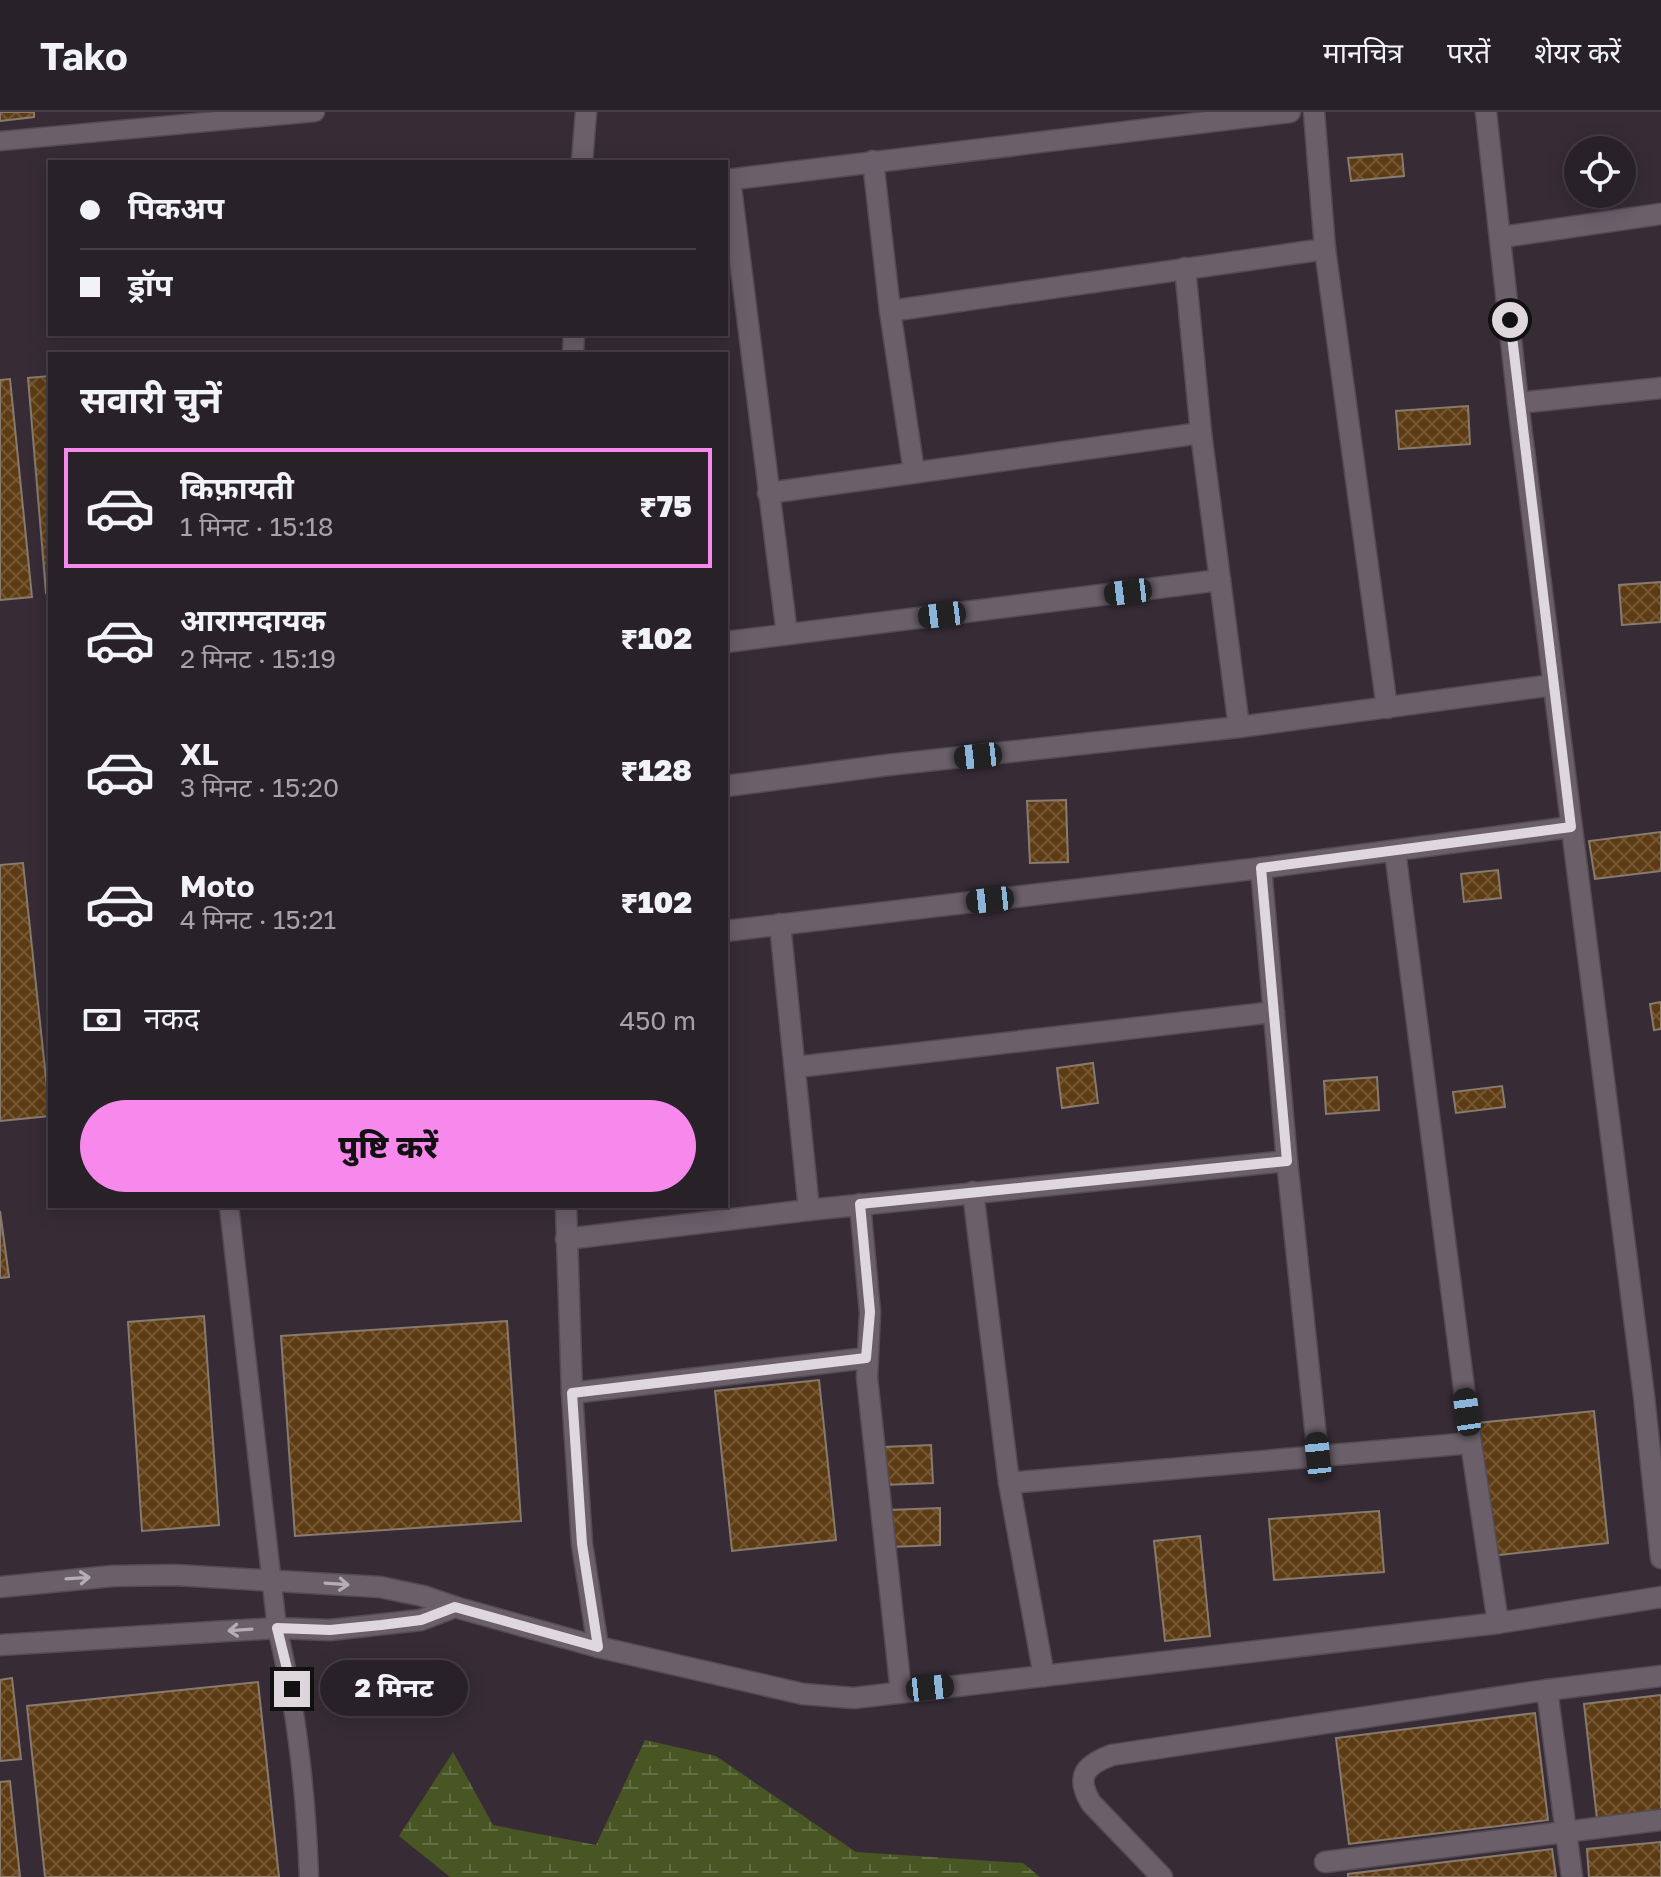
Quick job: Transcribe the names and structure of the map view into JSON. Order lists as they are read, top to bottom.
{
  "page": {
    "header": "Tako",
    "nav": ["मानचित्र", "परतें", "शेयर करें"],
    "banner": ["पिकअप", "ड्रॉप"],
    "heading": "सवारी चुनें",
    "list": [
      {
        "name": "किफ़ायती",
        "note": "1 मिनट · 15:18",
        "value": "₹75"
      },
      {
        "name": "आरामदायक",
        "note": "2 मिनट · 15:19",
        "value": "₹102"
      },
      {
        "name": "XL",
        "note": "3 मिनट · 15:20",
        "value": "₹128"
      },
      {
        "name": "Moto",
        "note": "4 मिनट · 15:21",
        "value": "₹102"
      }
    ],
    "pay": ["नकद", "450 m"],
    "buttons": "पुष्टि करें",
    "bubble": "2 मिनट"
  }
}
